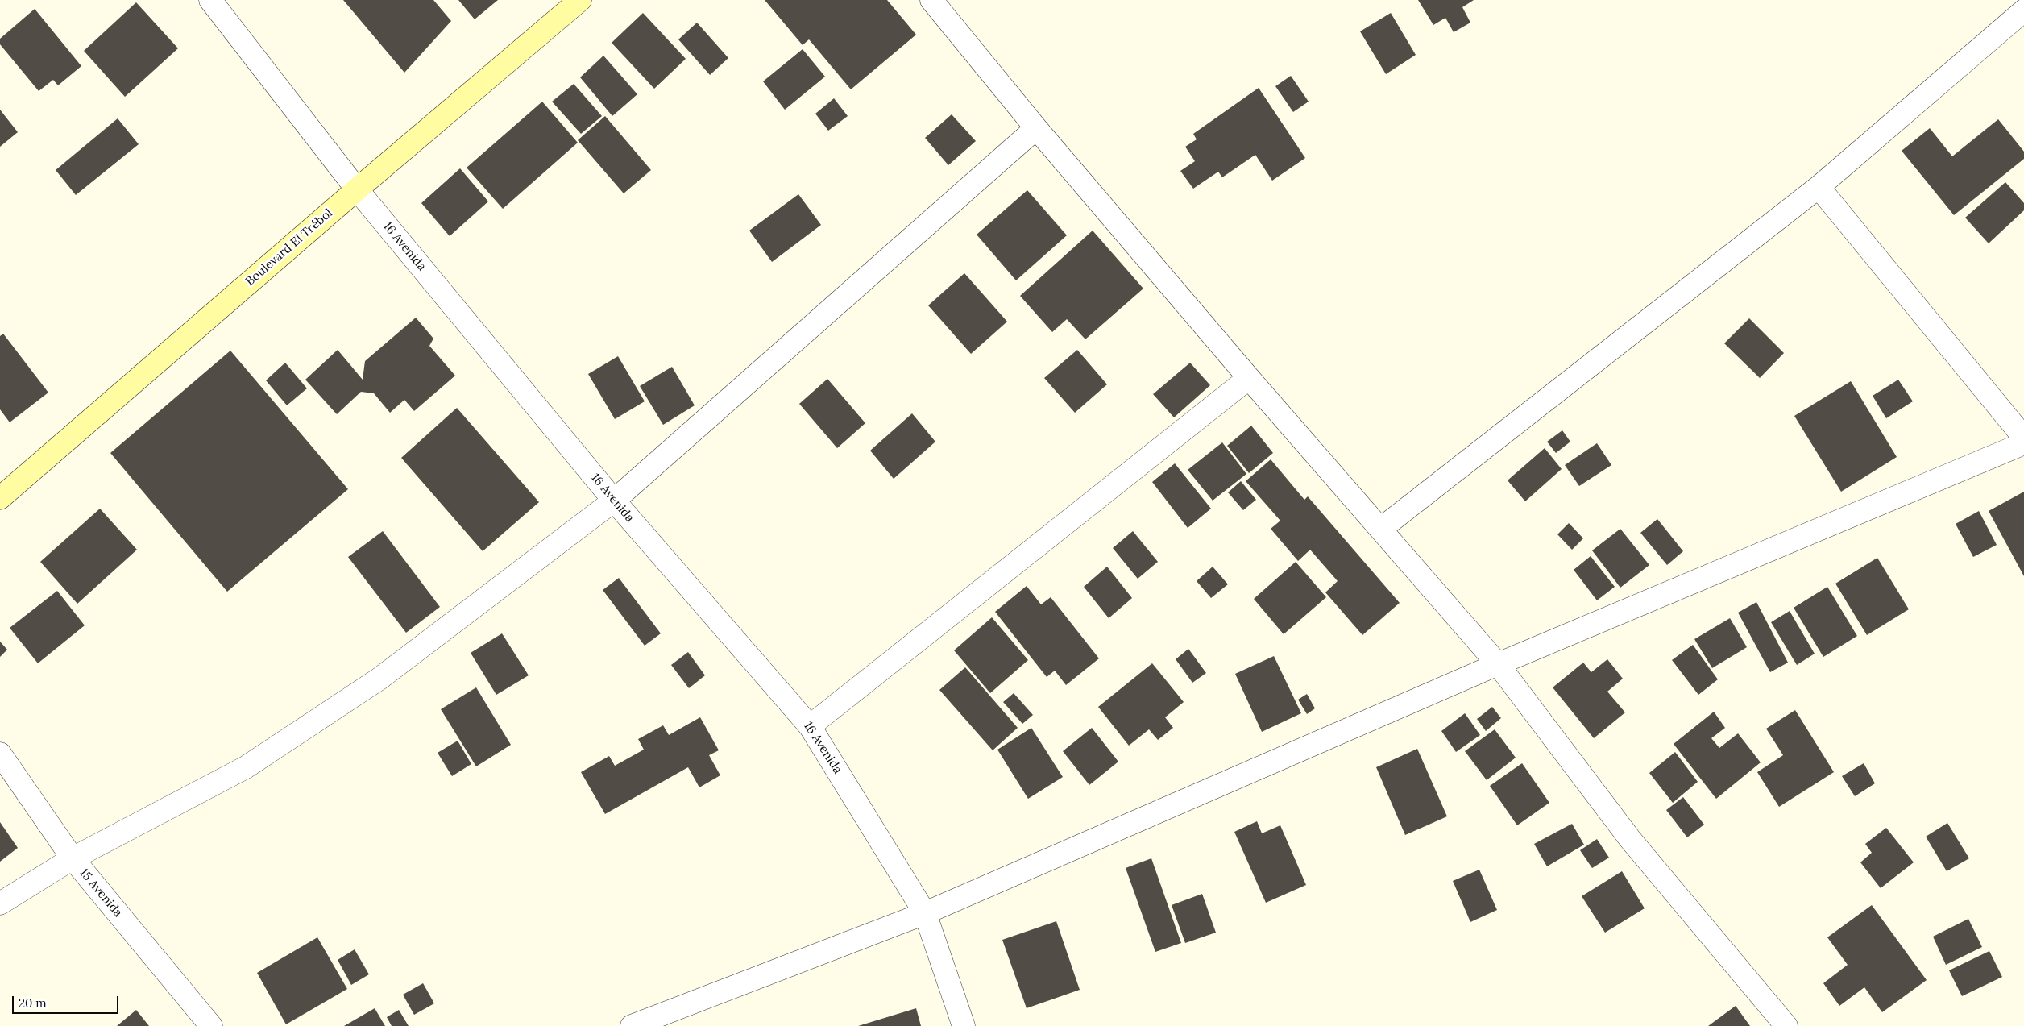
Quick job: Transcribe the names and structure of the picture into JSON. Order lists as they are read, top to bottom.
{
  "streets": {
    "main road": ["Boulevard El Trébol"],
    "street": ["16 Avenida", "15 Avenida"]
  },
  "crossings": [
    ["16 Avenida", "Boulevard El Trébol"]
  ],
  "scale_bar": "20 m"
}
